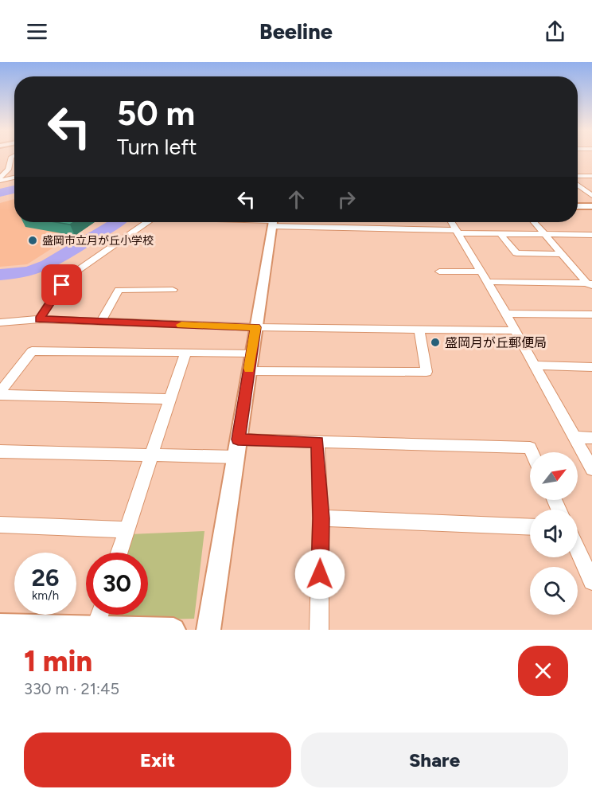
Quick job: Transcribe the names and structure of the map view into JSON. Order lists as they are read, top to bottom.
{
  "places": ["盛岡市立月が丘小学校", "盛岡月が丘郵便局"],
  "north": "top right",
  "page": {
    "header": "Beeline",
    "turn": ["50 m", "Turn left"],
    "speed": "26 km/h",
    "limit": "30",
    "heading": ["1 min", "330 m · 21:45"],
    "buttons": ["Exit", "Share"]
  }
}
